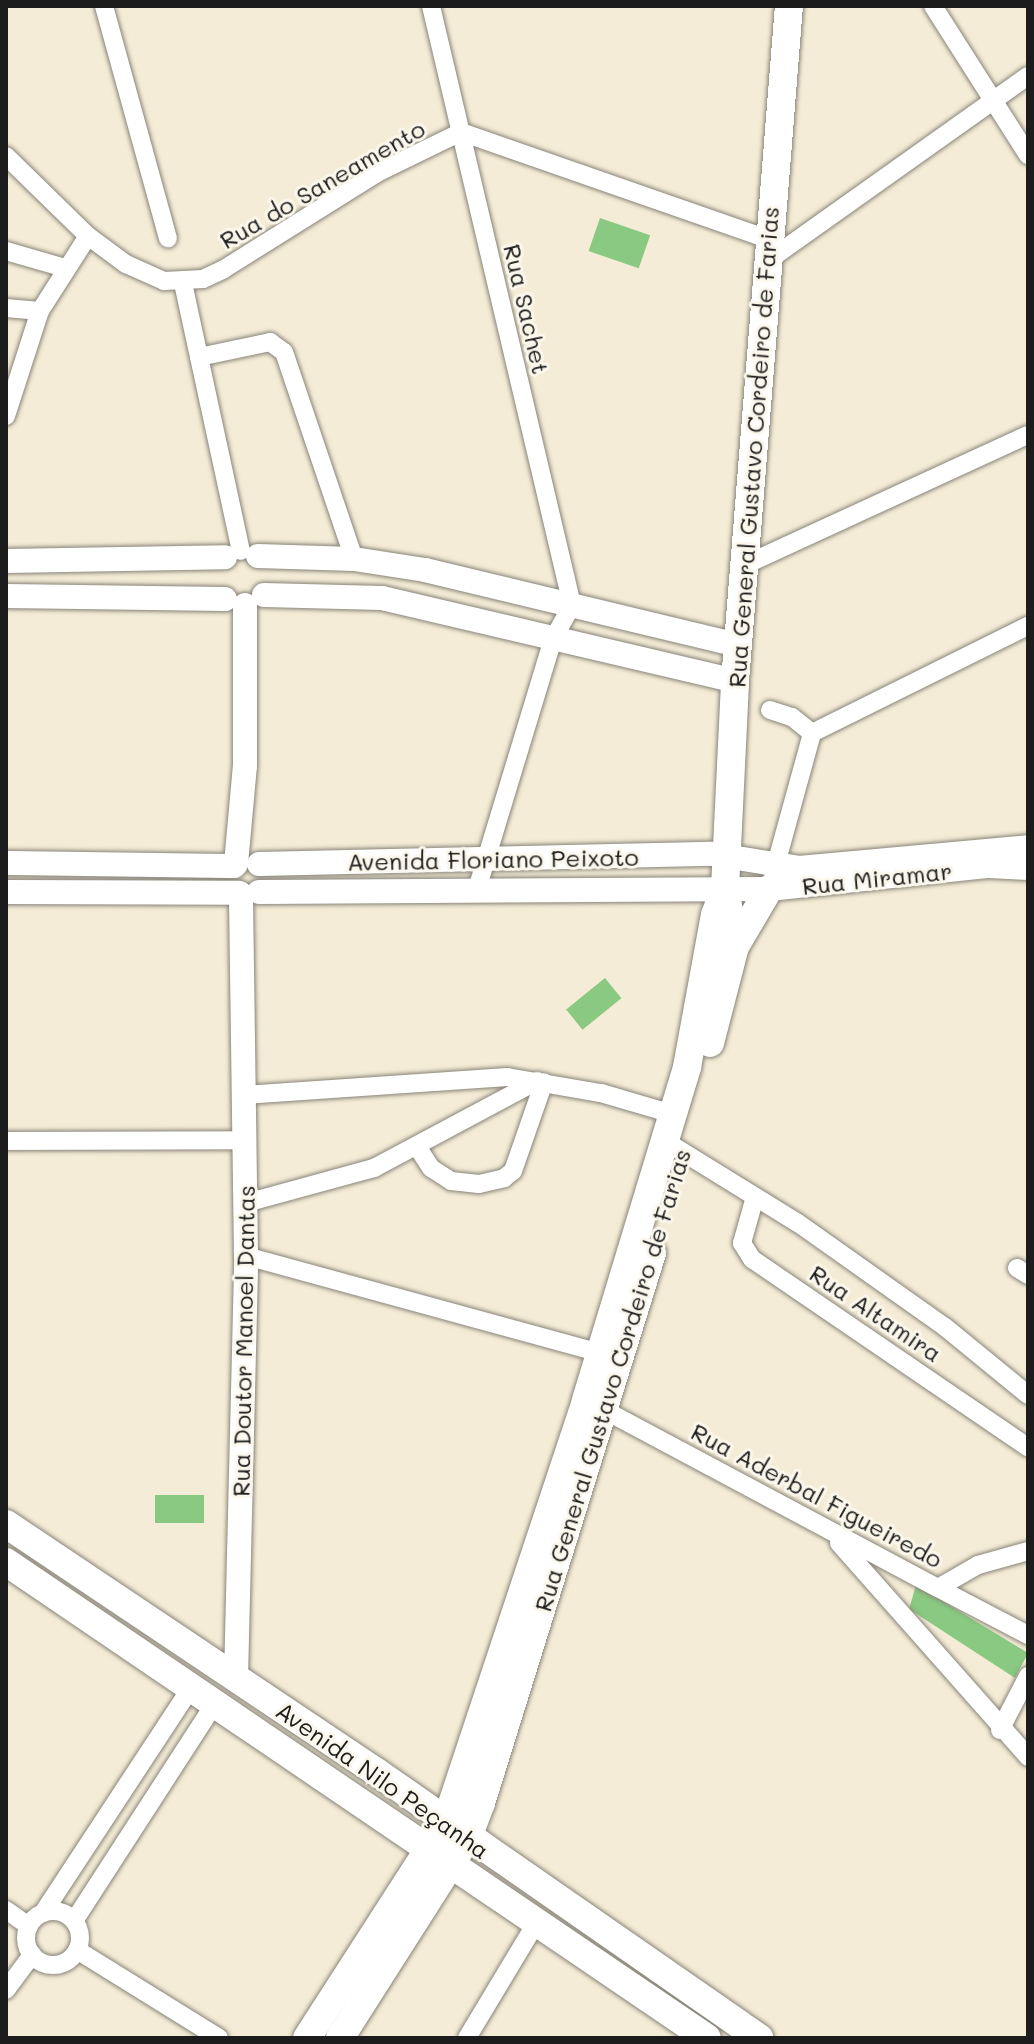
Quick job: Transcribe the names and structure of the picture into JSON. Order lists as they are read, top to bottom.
{
  "streets": {
    "main road": [
      "Rua General Gustavo Cordeiro de Farias",
      "Avenida Floriano Peixoto",
      "Rua Miramar",
      "Rua Doutor Manoel Dantas",
      "Avenida Nilo Peçanha"
    ],
    "street": [
      "Rua do Saneamento",
      "Rua Sachet",
      "Rua Altamira",
      "Rua Aderbal Figueiredo"
    ]
  },
  "crossings": [
    ["Rua do Saneamento", "Rua Sachet"],
    ["Rua do Saneamento", "Rua General Gustavo Cordeiro de Farias"],
    ["Rua General Gustavo Cordeiro de Farias", "Avenida Floriano Peixoto"],
    ["Rua General Gustavo Cordeiro de Farias", "Rua Miramar"],
    ["Rua General Gustavo Cordeiro de Farias", "Rua Aderbal Figueiredo"],
    ["Rua General Gustavo Cordeiro de Farias", "Avenida Nilo Peçanha"],
    ["Avenida Floriano Peixoto", "Rua Miramar"],
    ["Avenida Floriano Peixoto", "Rua Doutor Manoel Dantas"],
    ["Rua Doutor Manoel Dantas", "Avenida Nilo Peçanha"]
  ]
}
